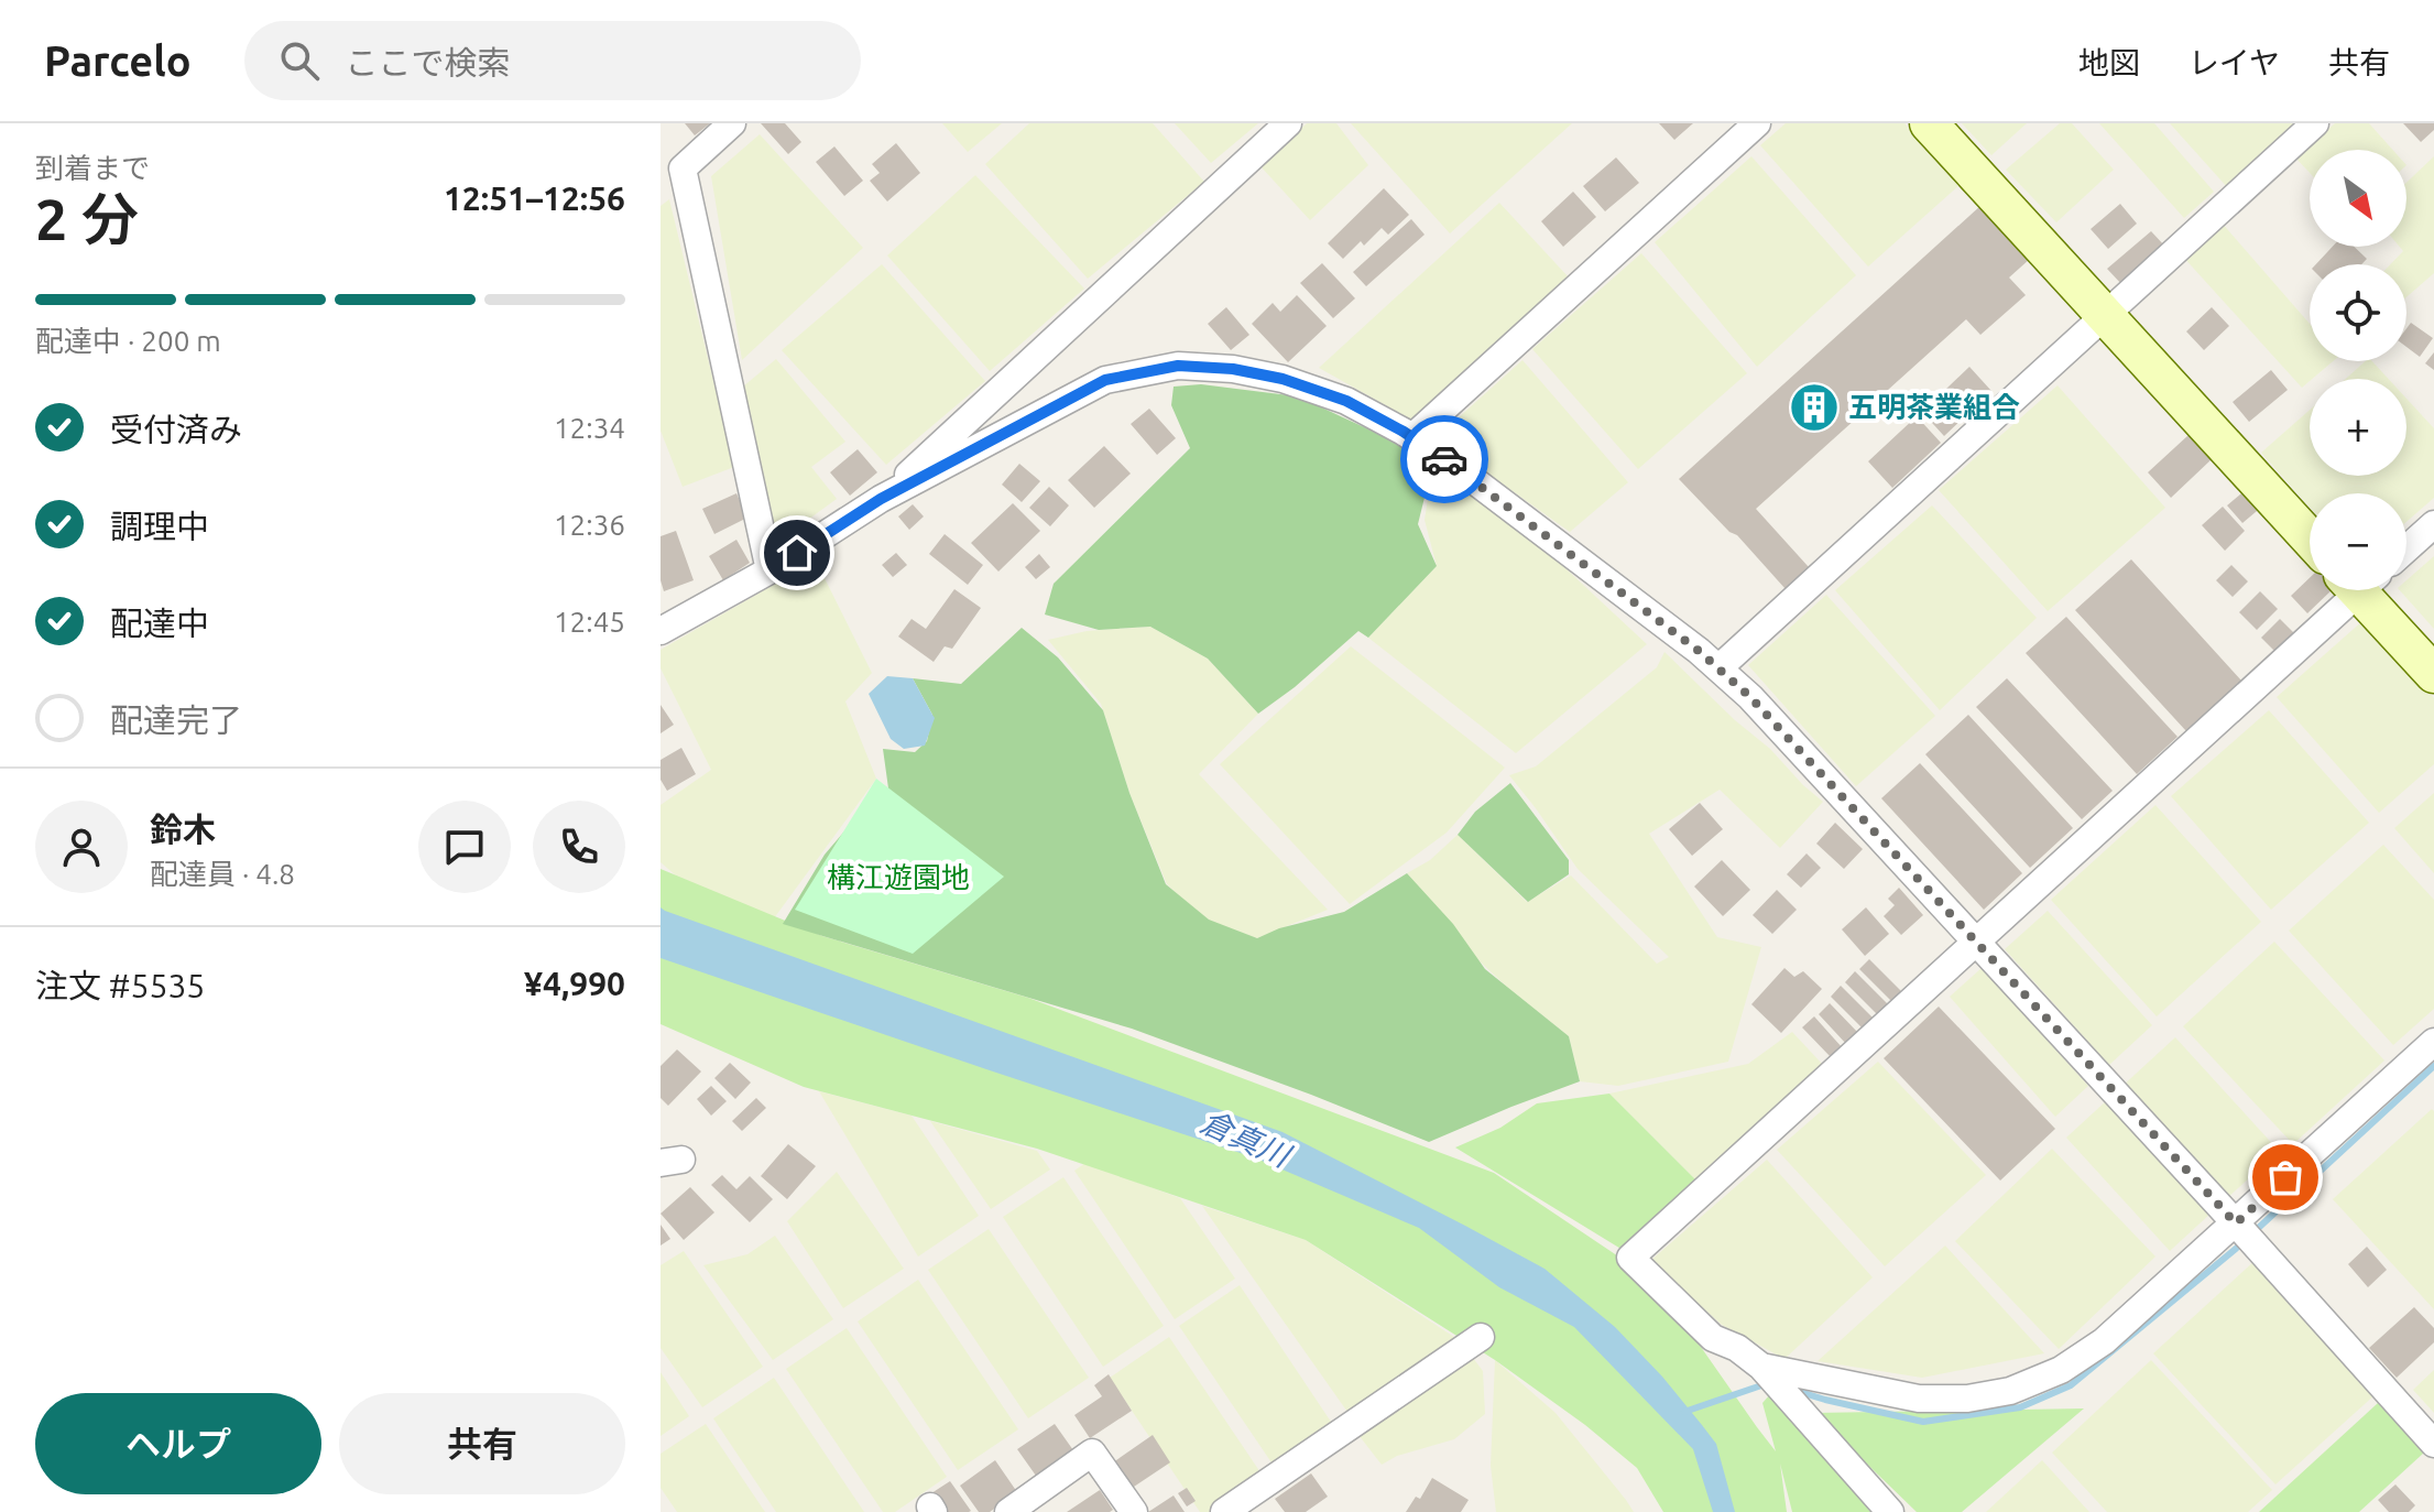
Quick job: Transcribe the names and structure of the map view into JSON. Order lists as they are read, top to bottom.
{
  "water": ["倉真川"],
  "parks": ["構江遊園地"],
  "places": {
    "building": ["五明茶業組合"]
  },
  "north": "bottom right",
  "page": {
    "header": "Parcelo",
    "search": "ここで検索",
    "nav": ["地図", "レイヤ", "共有"],
    "heading": ["2 分", "到着まで", "12:51–12:56"],
    "panel": [
      "鈴木",
      "配達員 · 4.8",
      "注文 #5535",
      "¥4,990"
    ],
    "map_buttons": ["+", "−"],
    "bar": "配達中 · 200 m",
    "list": [
      ["受付済み", "12:34"],
      ["調理中", "12:36"],
      ["配達中", "12:45"],
      "配達完了"
    ],
    "buttons": ["ヘルプ", "共有"]
  }
}
